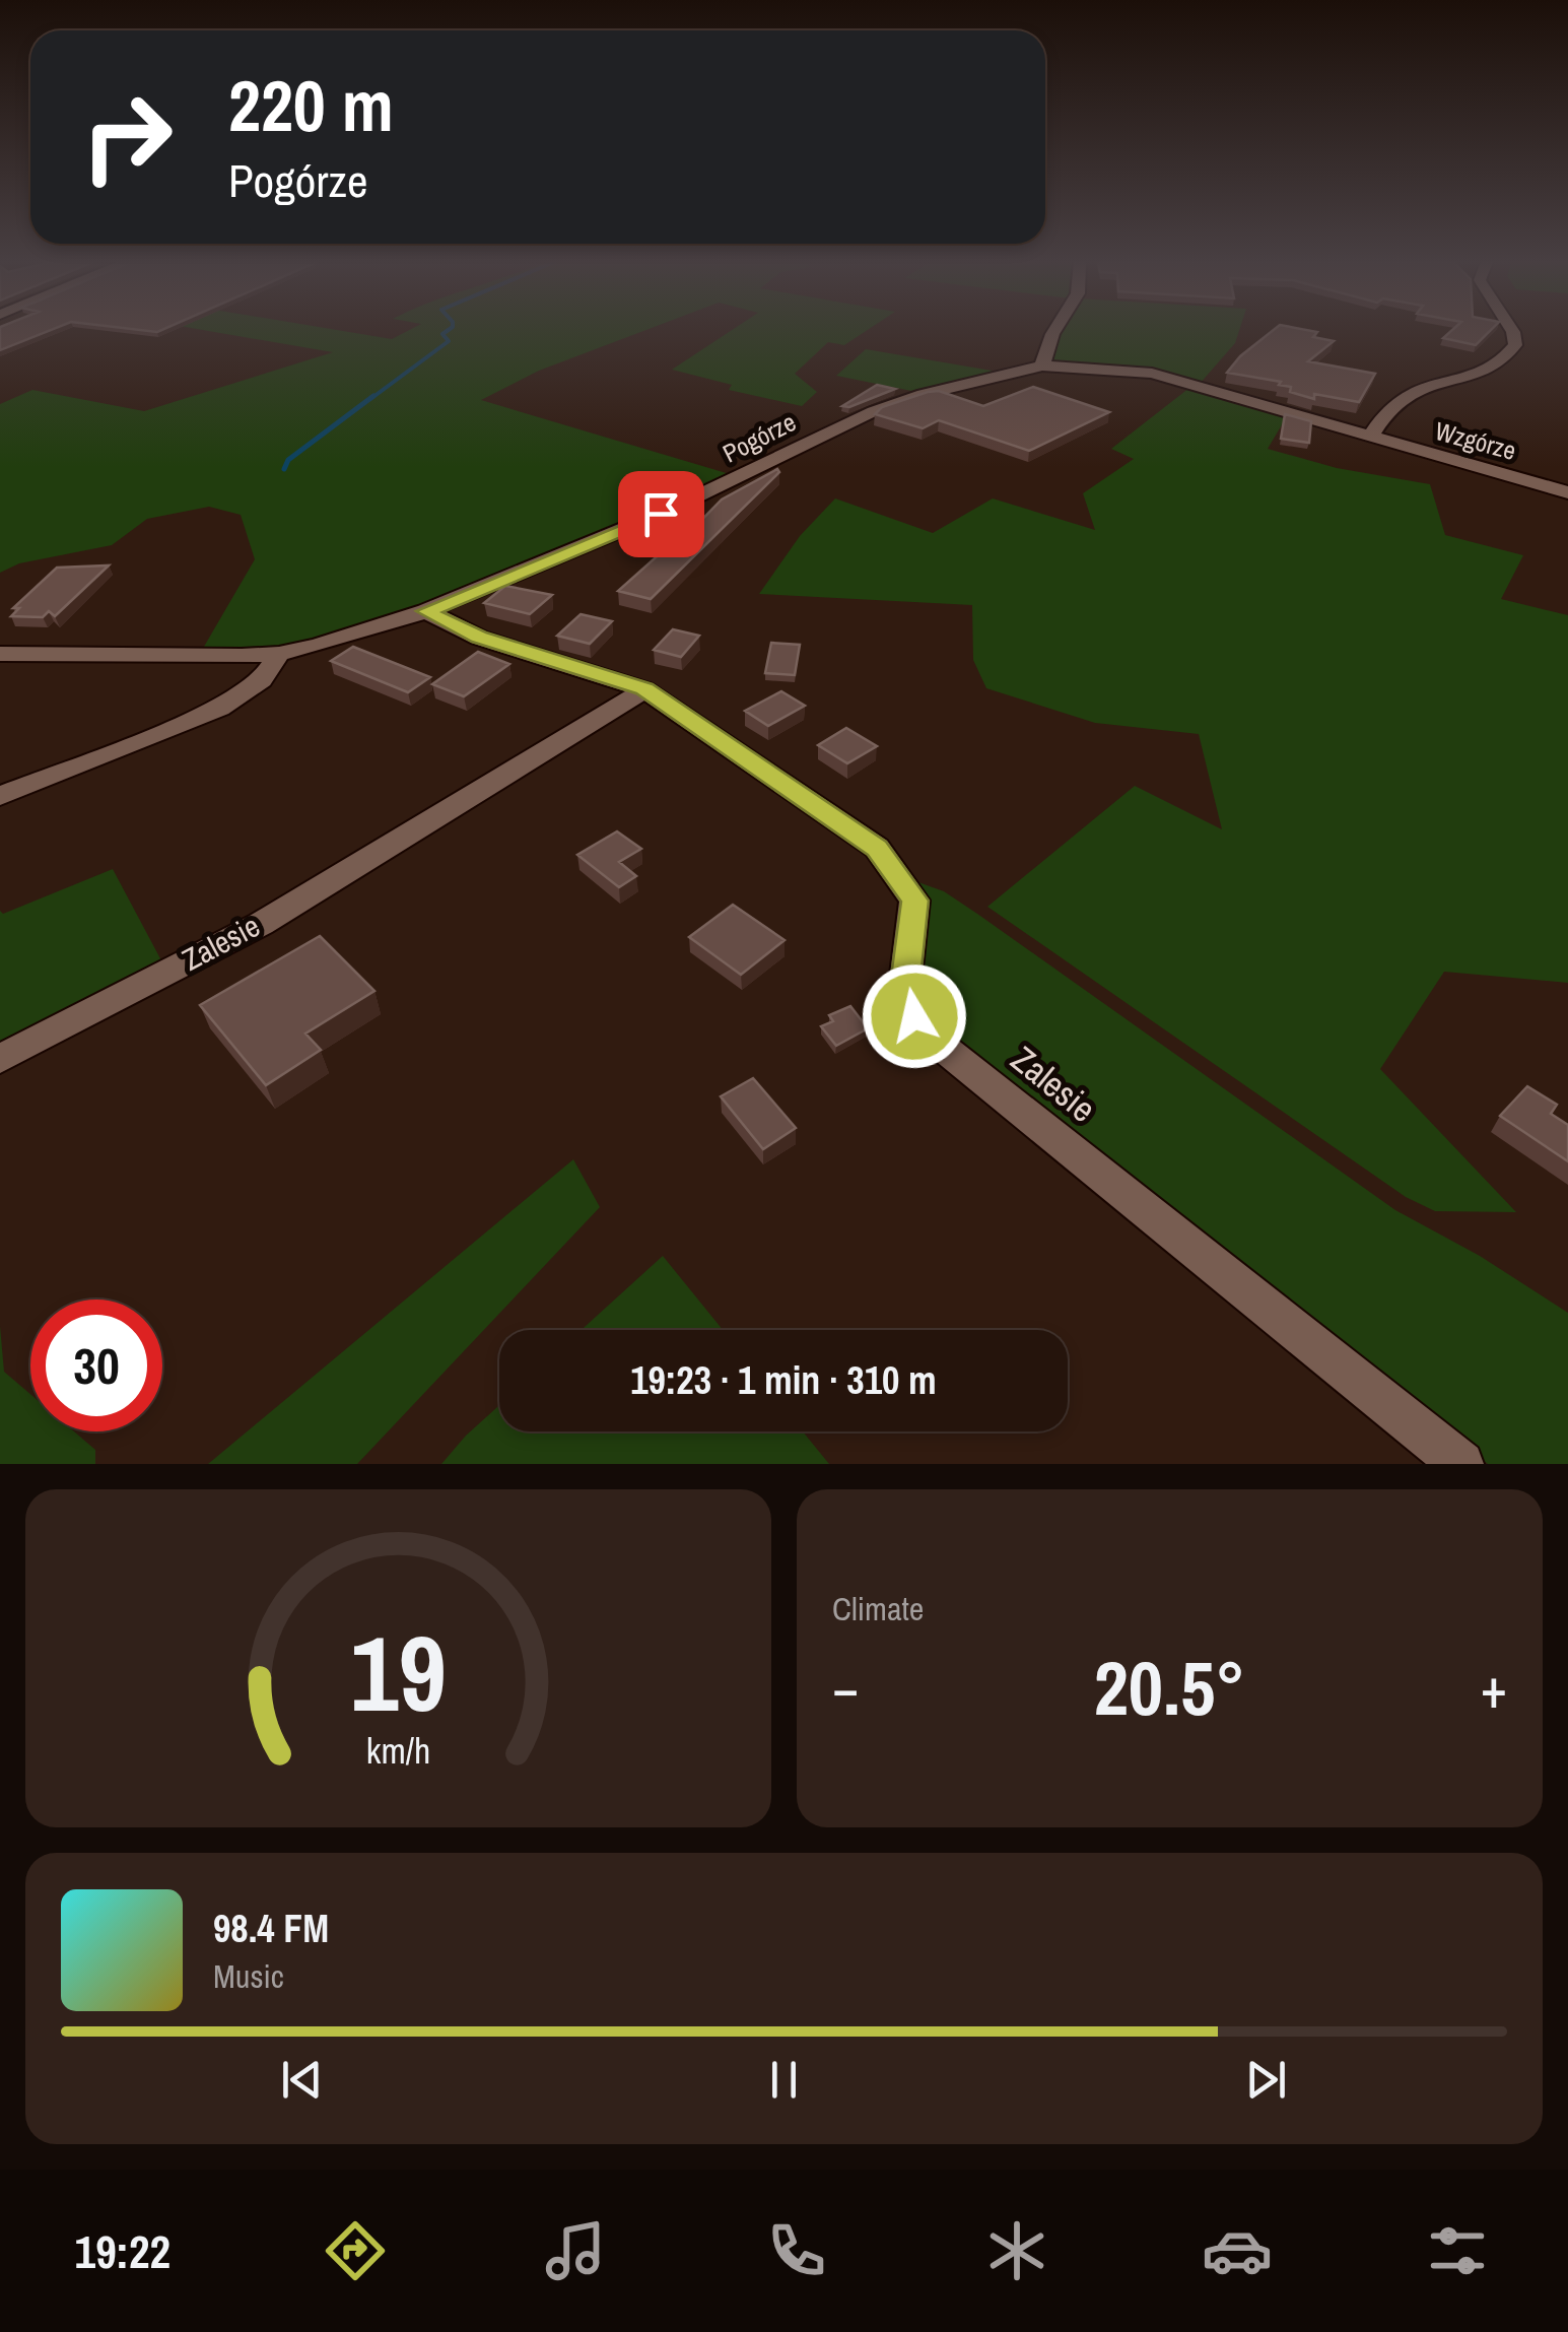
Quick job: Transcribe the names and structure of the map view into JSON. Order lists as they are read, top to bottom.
{
  "streets": {
    "street": ["Pogórze", "Wzgórze", "Zalesie"]
  },
  "crossings": [
    ["Pogórze", "Wzgórze"],
    ["Pogórze", "Zalesie"]
  ],
  "page": {
    "turn": ["220 m", "Pogórze"],
    "limit": "30",
    "trip": "19:23 · 1 min · 310 m",
    "tile": "Climate",
    "heat": ["−", "20.5°", "+"],
    "song": ["98.4 FM", "Music"],
    "tabs": "19:22",
    "gauge": ["19", "km/h"]
  }
}
